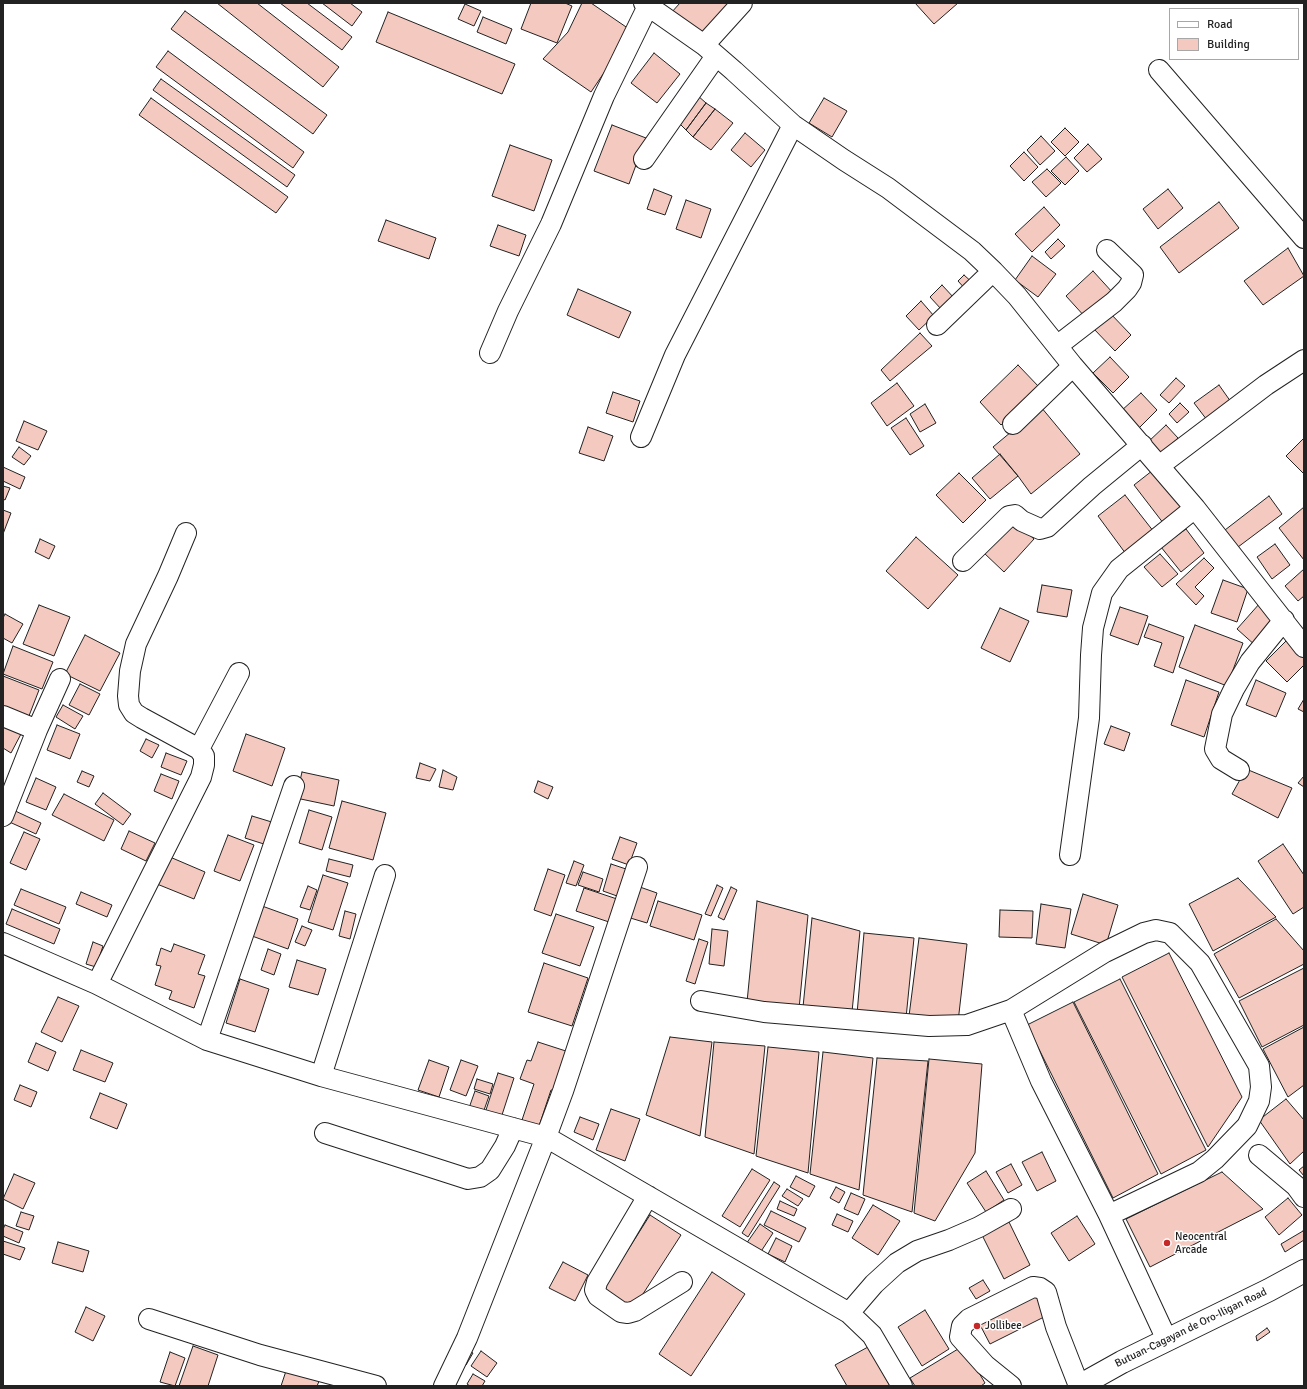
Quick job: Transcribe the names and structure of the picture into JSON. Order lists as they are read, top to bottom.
{
  "streets": {
    "highway": ["Butuan-Cagayan de Oro-Iligan Road"]
  },
  "places": ["Neocentral Arcade", "Jollibee"],
  "legend": ["Road", "Building"]
}
